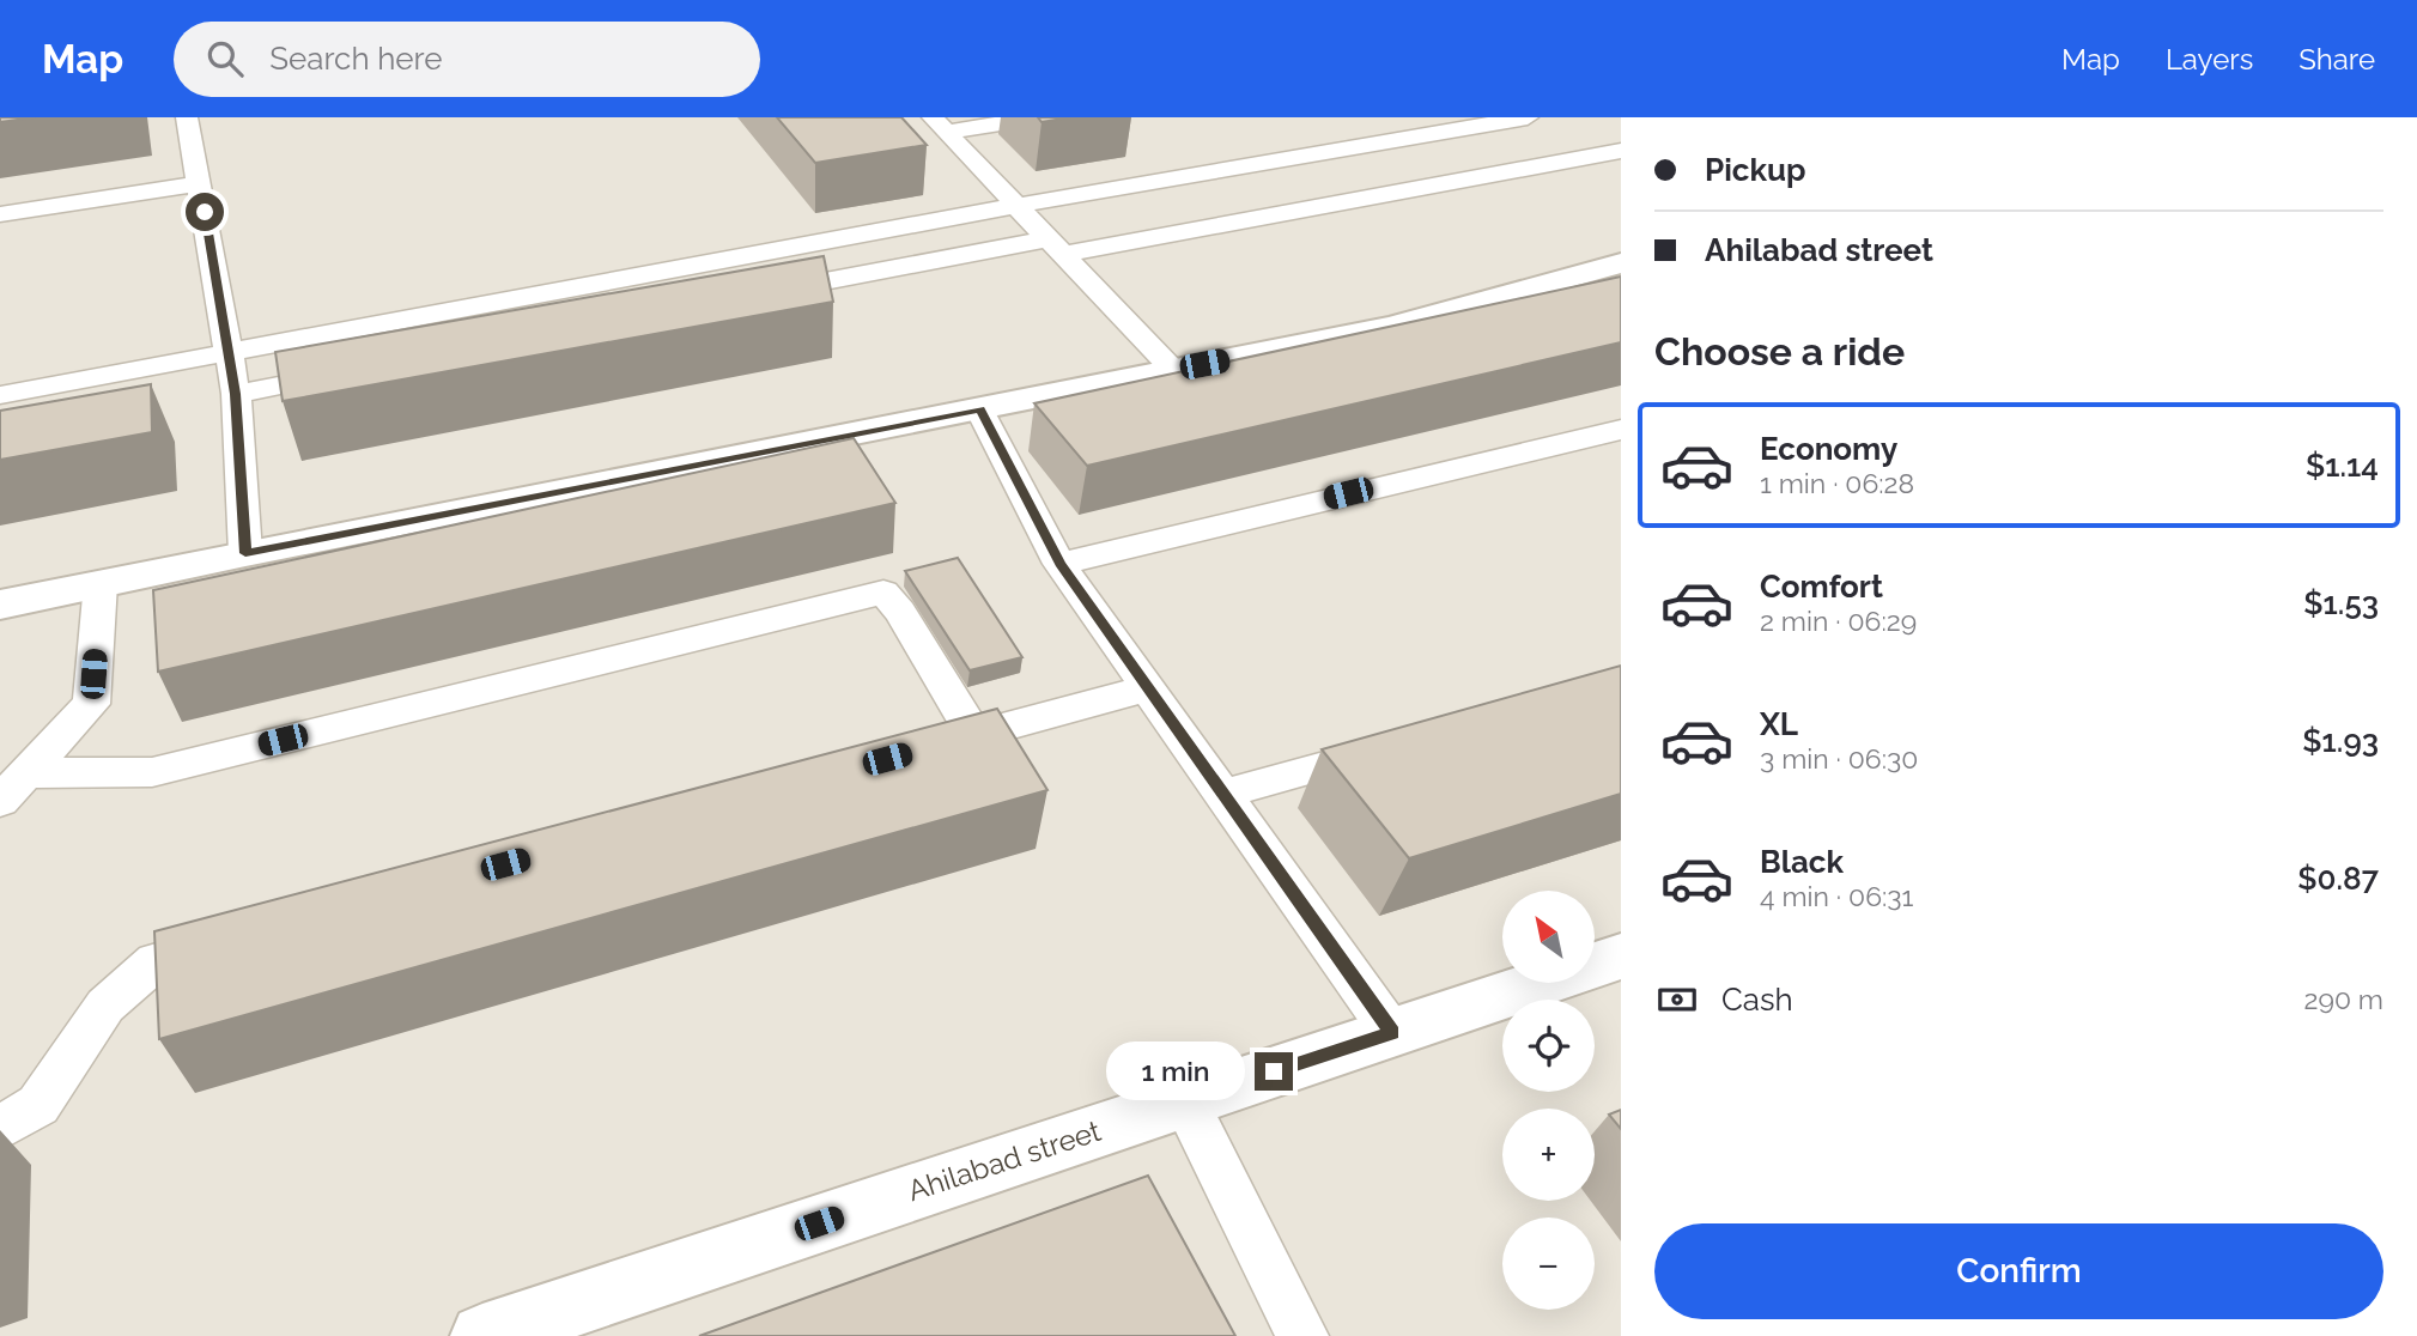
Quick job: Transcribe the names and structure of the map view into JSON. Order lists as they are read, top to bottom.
{
  "streets": {
    "street": ["Ahilabad street"]
  },
  "north": "top left",
  "page": {
    "header": "Map",
    "search": "Search here",
    "nav": ["Map", "Layers", "Share"],
    "banner": ["Pickup", "Ahilabad street"],
    "heading": "Choose a ride",
    "list": [
      {
        "name": "Economy",
        "note": "1 min · 06:28",
        "value": "$1.14"
      },
      {
        "name": "Comfort",
        "note": "2 min · 06:29",
        "value": "$1.53"
      },
      {
        "name": "XL",
        "note": "3 min · 06:30",
        "value": "$1.93"
      },
      {
        "name": "Black",
        "note": "4 min · 06:31",
        "value": "$0.87"
      }
    ],
    "map_buttons": ["+", "−"],
    "pay": ["Cash", "290 m"],
    "bubble": "1 min",
    "buttons": "Confirm"
  }
}
